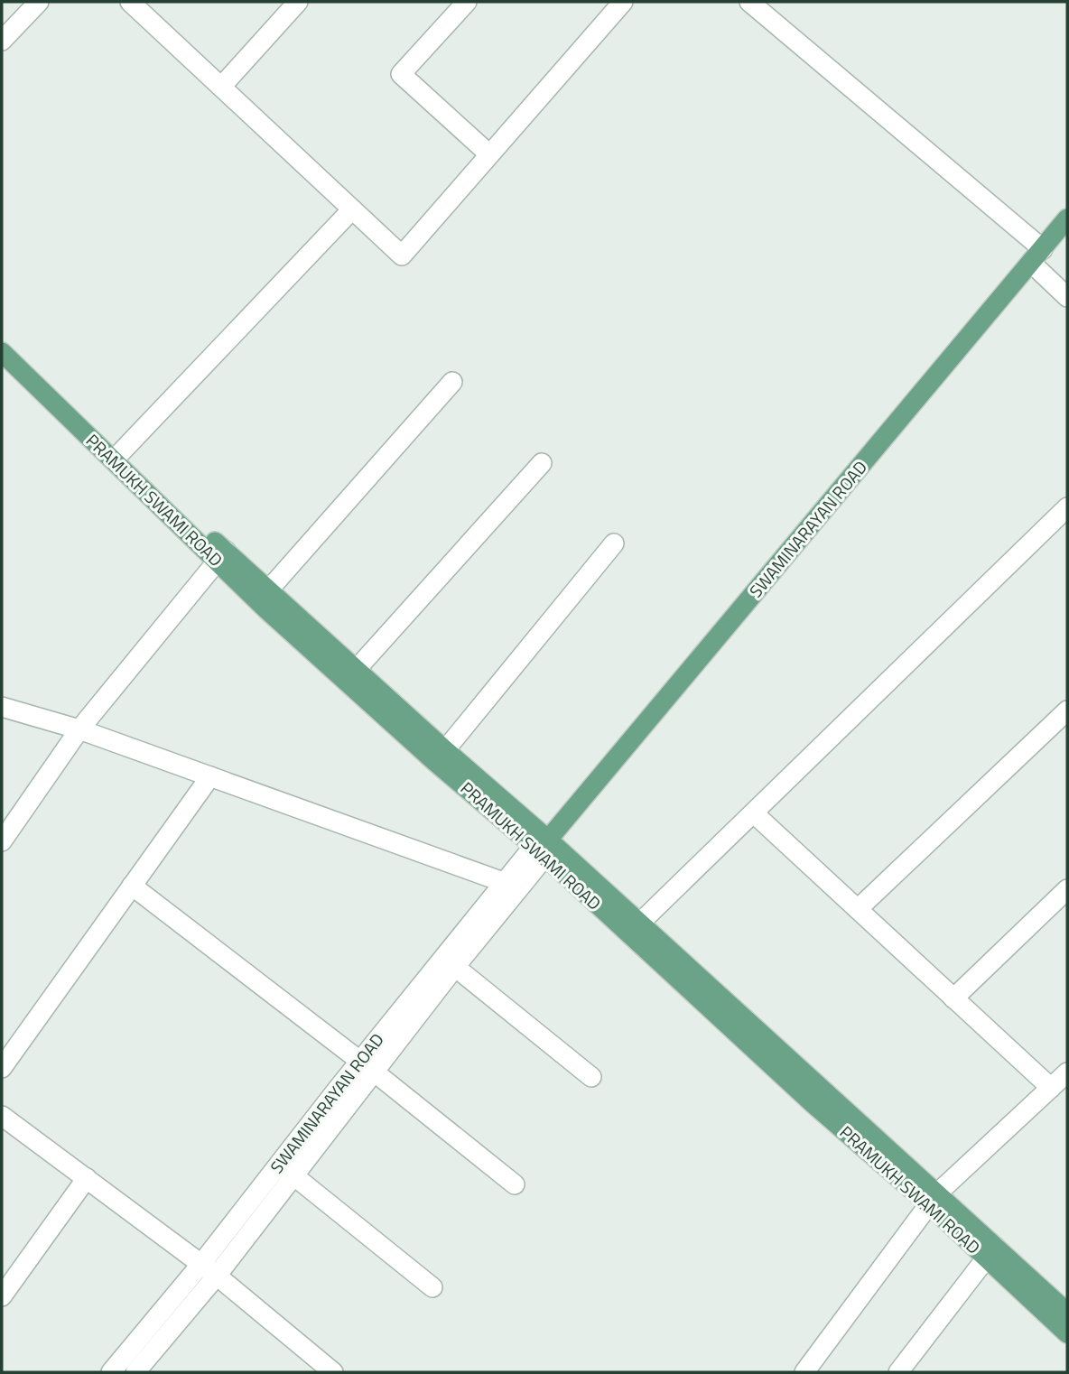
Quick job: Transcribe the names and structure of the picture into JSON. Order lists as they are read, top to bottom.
{
  "streets": {
    "main road": ["PRAMUKH SWAMI ROAD", "SWAMINARAYAN ROAD"]
  },
  "crossings": [
    ["PRAMUKH SWAMI ROAD", "SWAMINARAYAN ROAD"]
  ]
}
